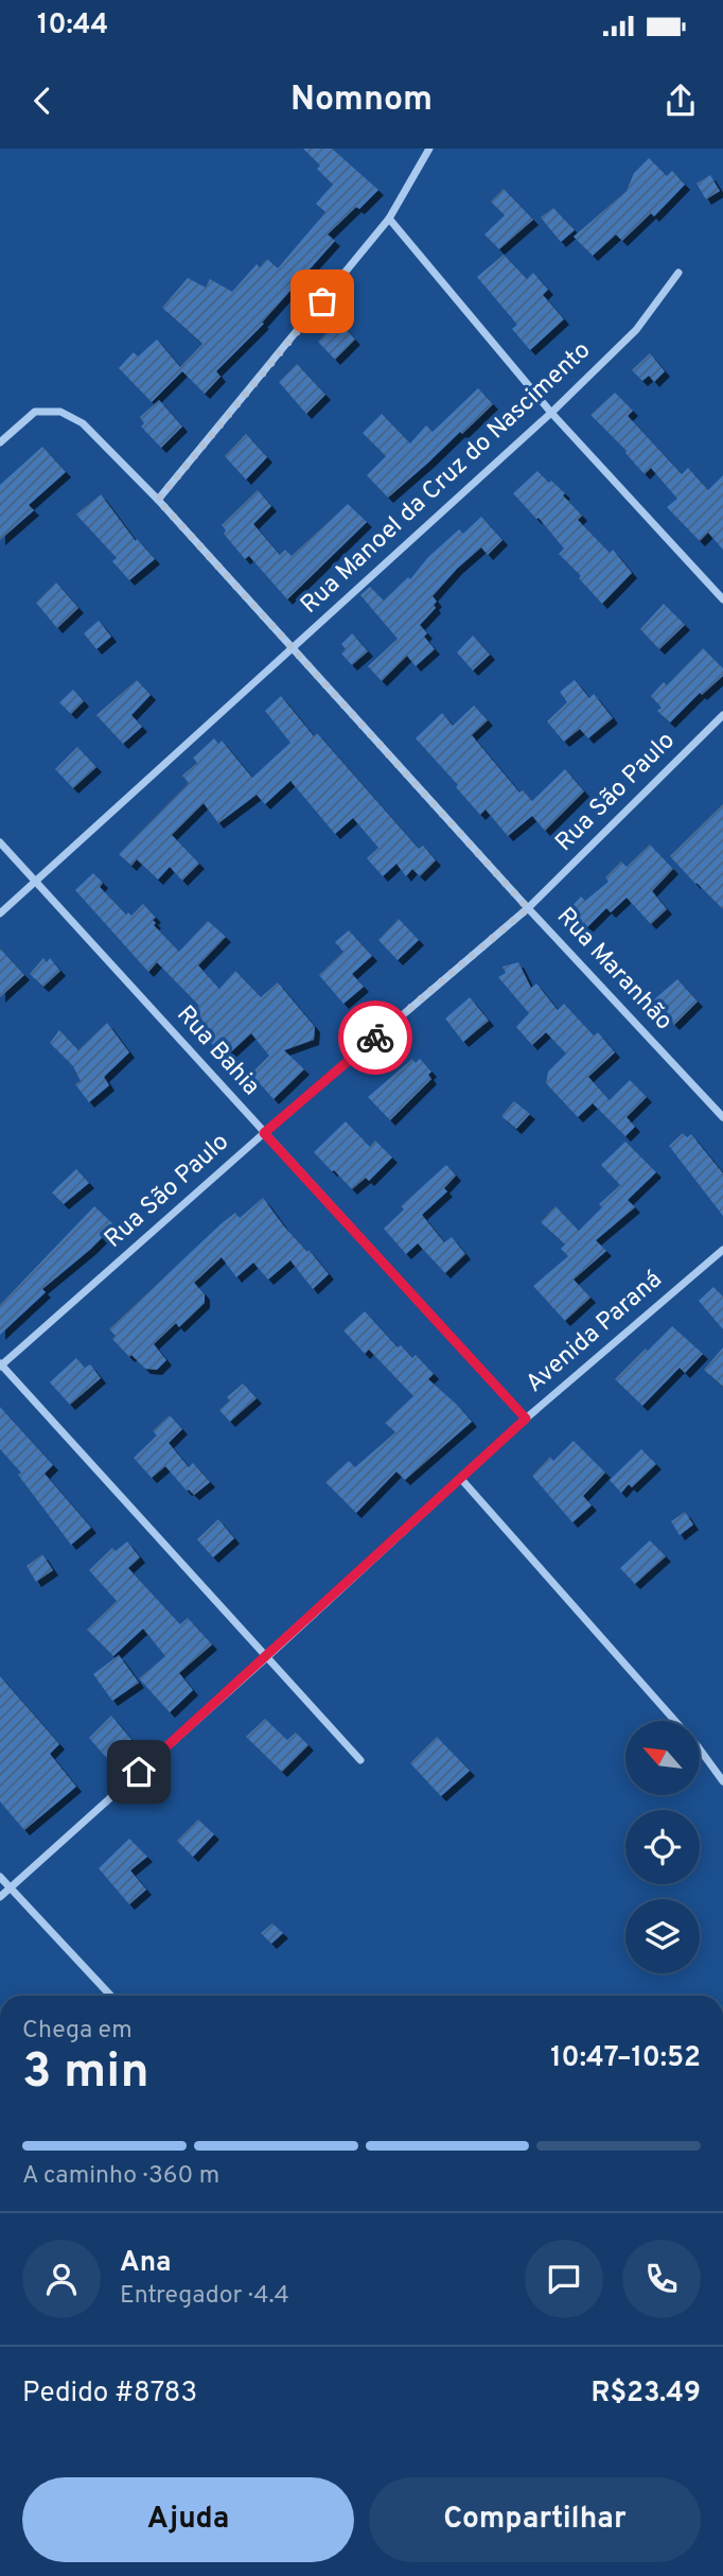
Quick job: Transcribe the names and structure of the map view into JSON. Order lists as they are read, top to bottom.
{
  "streets": {
    "street": [
      "Rua Manoel da Cruz do Nascimento",
      "Rua São Paulo",
      "Rua Maranhão",
      "Rua Bahia",
      "Avenida Paraná"
    ]
  },
  "crossings": [
    ["Rua Manoel da Cruz do Nascimento", "Rua Maranhão"],
    ["Rua Manoel da Cruz do Nascimento", "Rua Bahia"],
    ["Rua São Paulo", "Rua Maranhão"],
    ["Rua São Paulo", "Rua Bahia"],
    ["Rua Bahia", "Avenida Paraná"]
  ],
  "north": "top left",
  "page": {
    "status": "10:44",
    "header": "Nomnom",
    "heading": ["3 min", "Chega em", "10:47–10:52"],
    "panel": [
      "Ana",
      "Entregador · 4.4",
      "Pedido #8783",
      "R$23.49"
    ],
    "bar": "A caminho · 360 m",
    "buttons": ["Ajuda", "Compartilhar"]
  }
}
